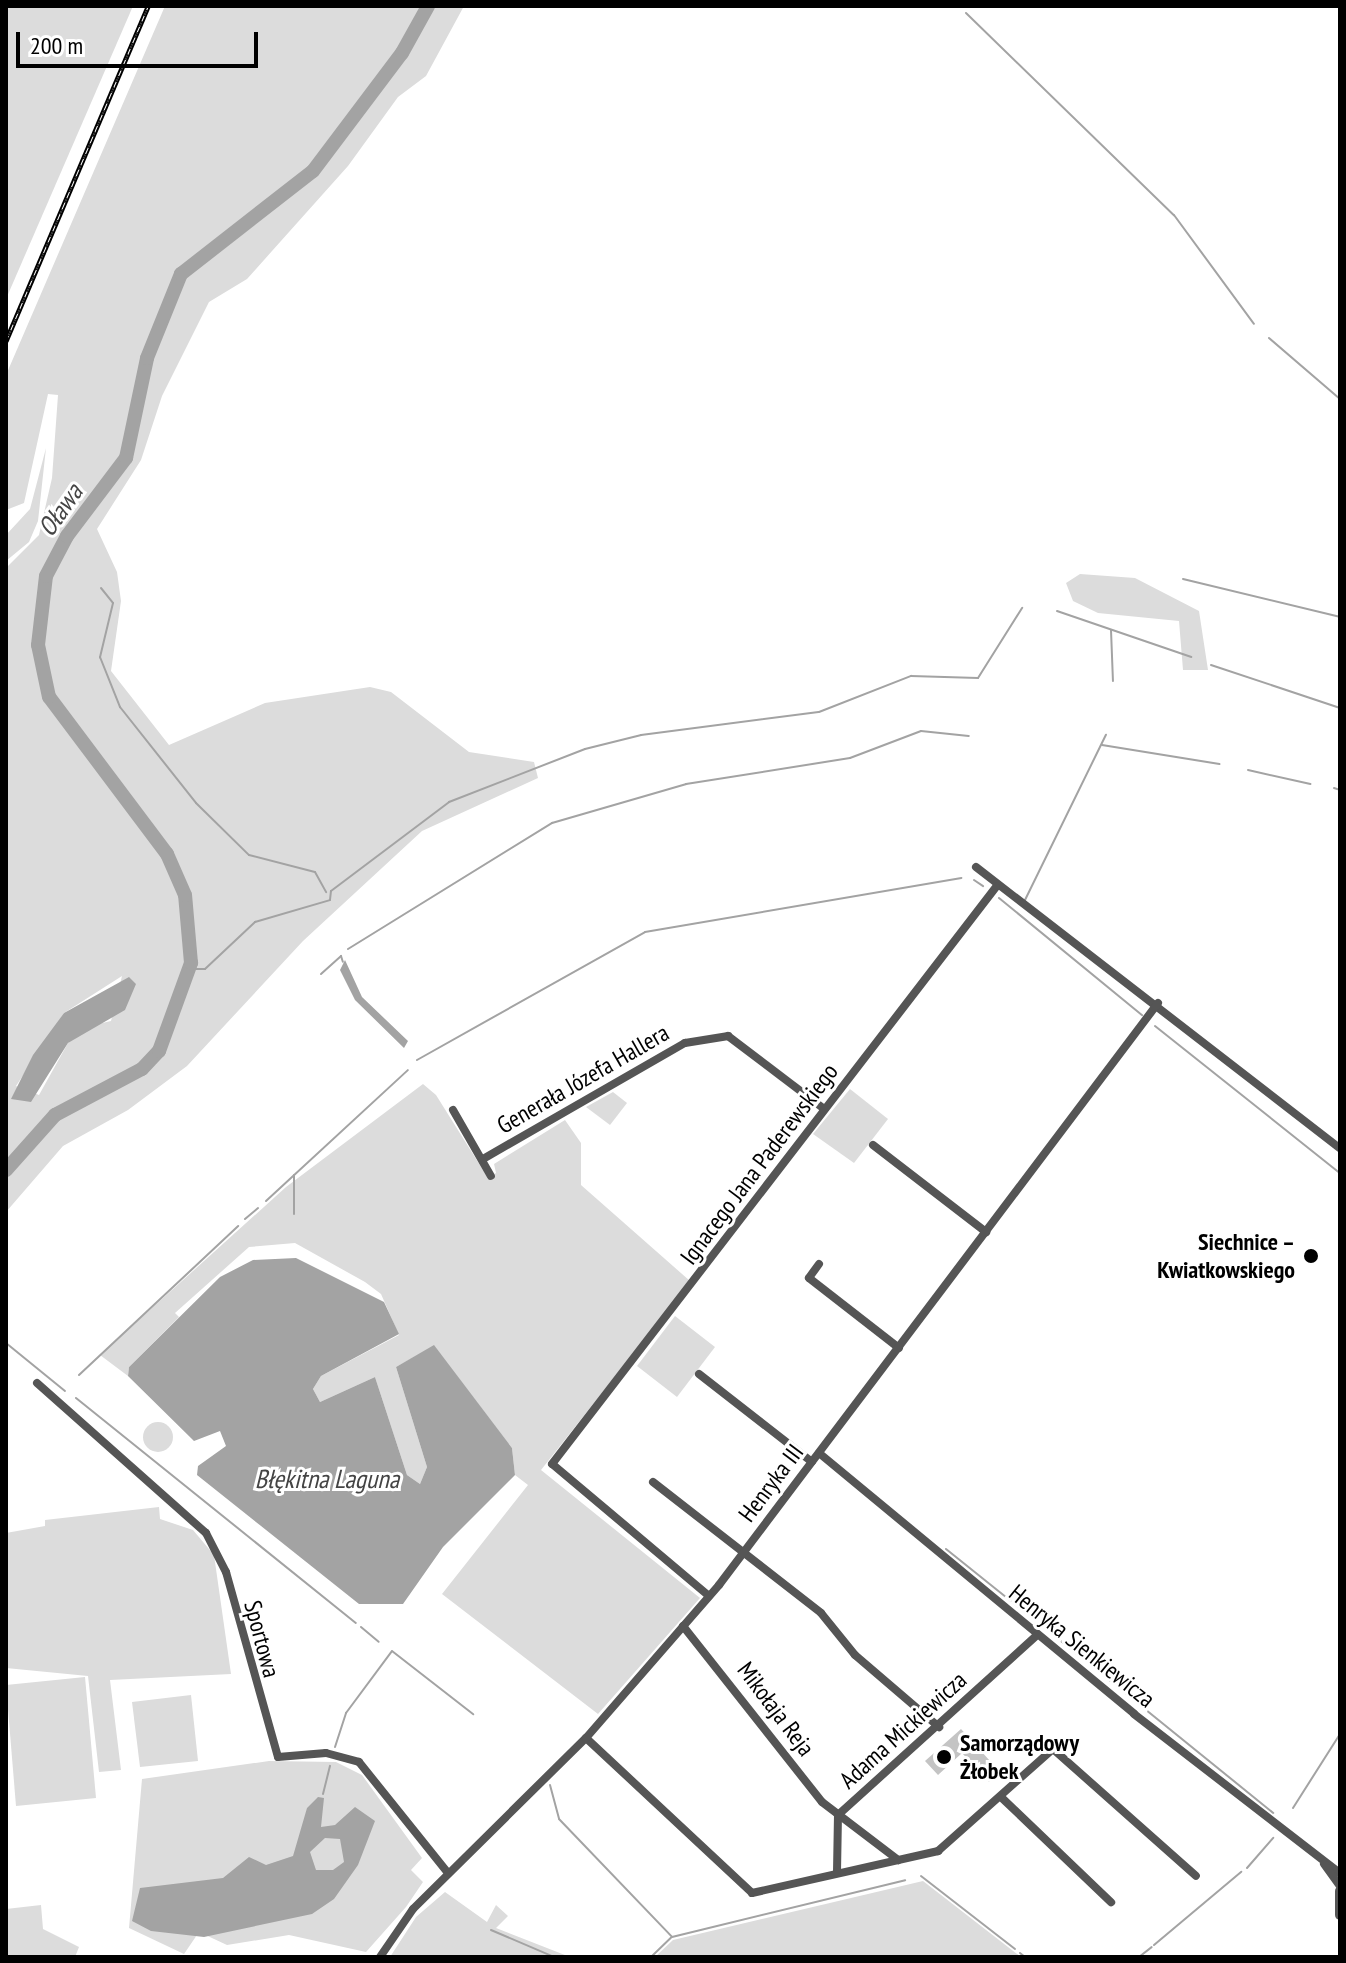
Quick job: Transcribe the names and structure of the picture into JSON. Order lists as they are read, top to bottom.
{
  "streets": {
    "street": [
      "Generała Józefa Hallera",
      "Ignacego Jana Paderewskiego",
      "Henryka III",
      "Sportowa",
      "Henryka Sienkiewicza",
      "Mikołaja Reja",
      "Adama Mickiewicza"
    ]
  },
  "crossings": [
    ["Generała Józefa Hallera", "Ignacego Jana Paderewskiego"],
    ["Ignacego Jana Paderewskiego", "Henryka III"],
    ["Henryka III", "Sportowa"],
    ["Henryka III", "Henryka Sienkiewicza"],
    ["Henryka III", "Mikołaja Reja"],
    ["Henryka Sienkiewicza", "Adama Mickiewicza"],
    ["Mikołaja Reja", "Adama Mickiewicza"]
  ],
  "water": ["Oława", "Błękitna Laguna"],
  "places": ["Siechnice – Kwiatkowskiego", "Samorządowy Żłobek"],
  "scale_bar": "200 m"
}
